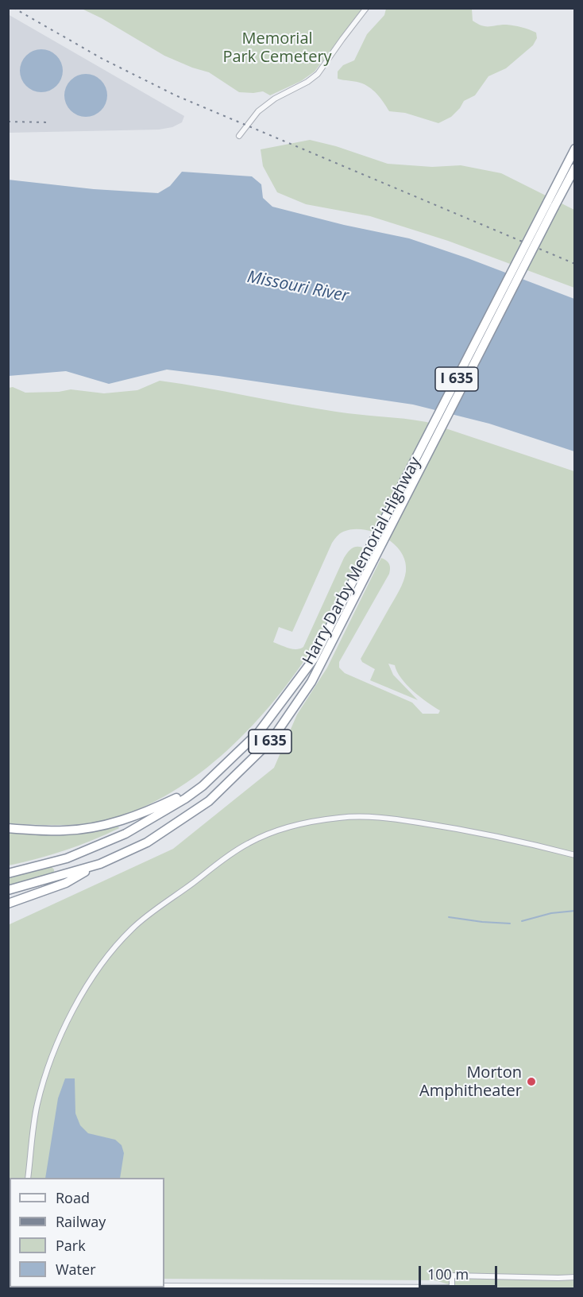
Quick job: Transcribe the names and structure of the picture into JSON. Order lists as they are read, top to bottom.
{
  "streets": {
    "highway": ["I 635", "Harry Darby Memorial Highway"]
  },
  "water": ["Missouri River"],
  "parks": ["Memorial Park Cemetery"],
  "places": ["Morton Amphitheater"],
  "legend": [
    "Road",
    "Railway",
    "Park",
    "Water"
  ],
  "scale_bar": "100 m"
}
